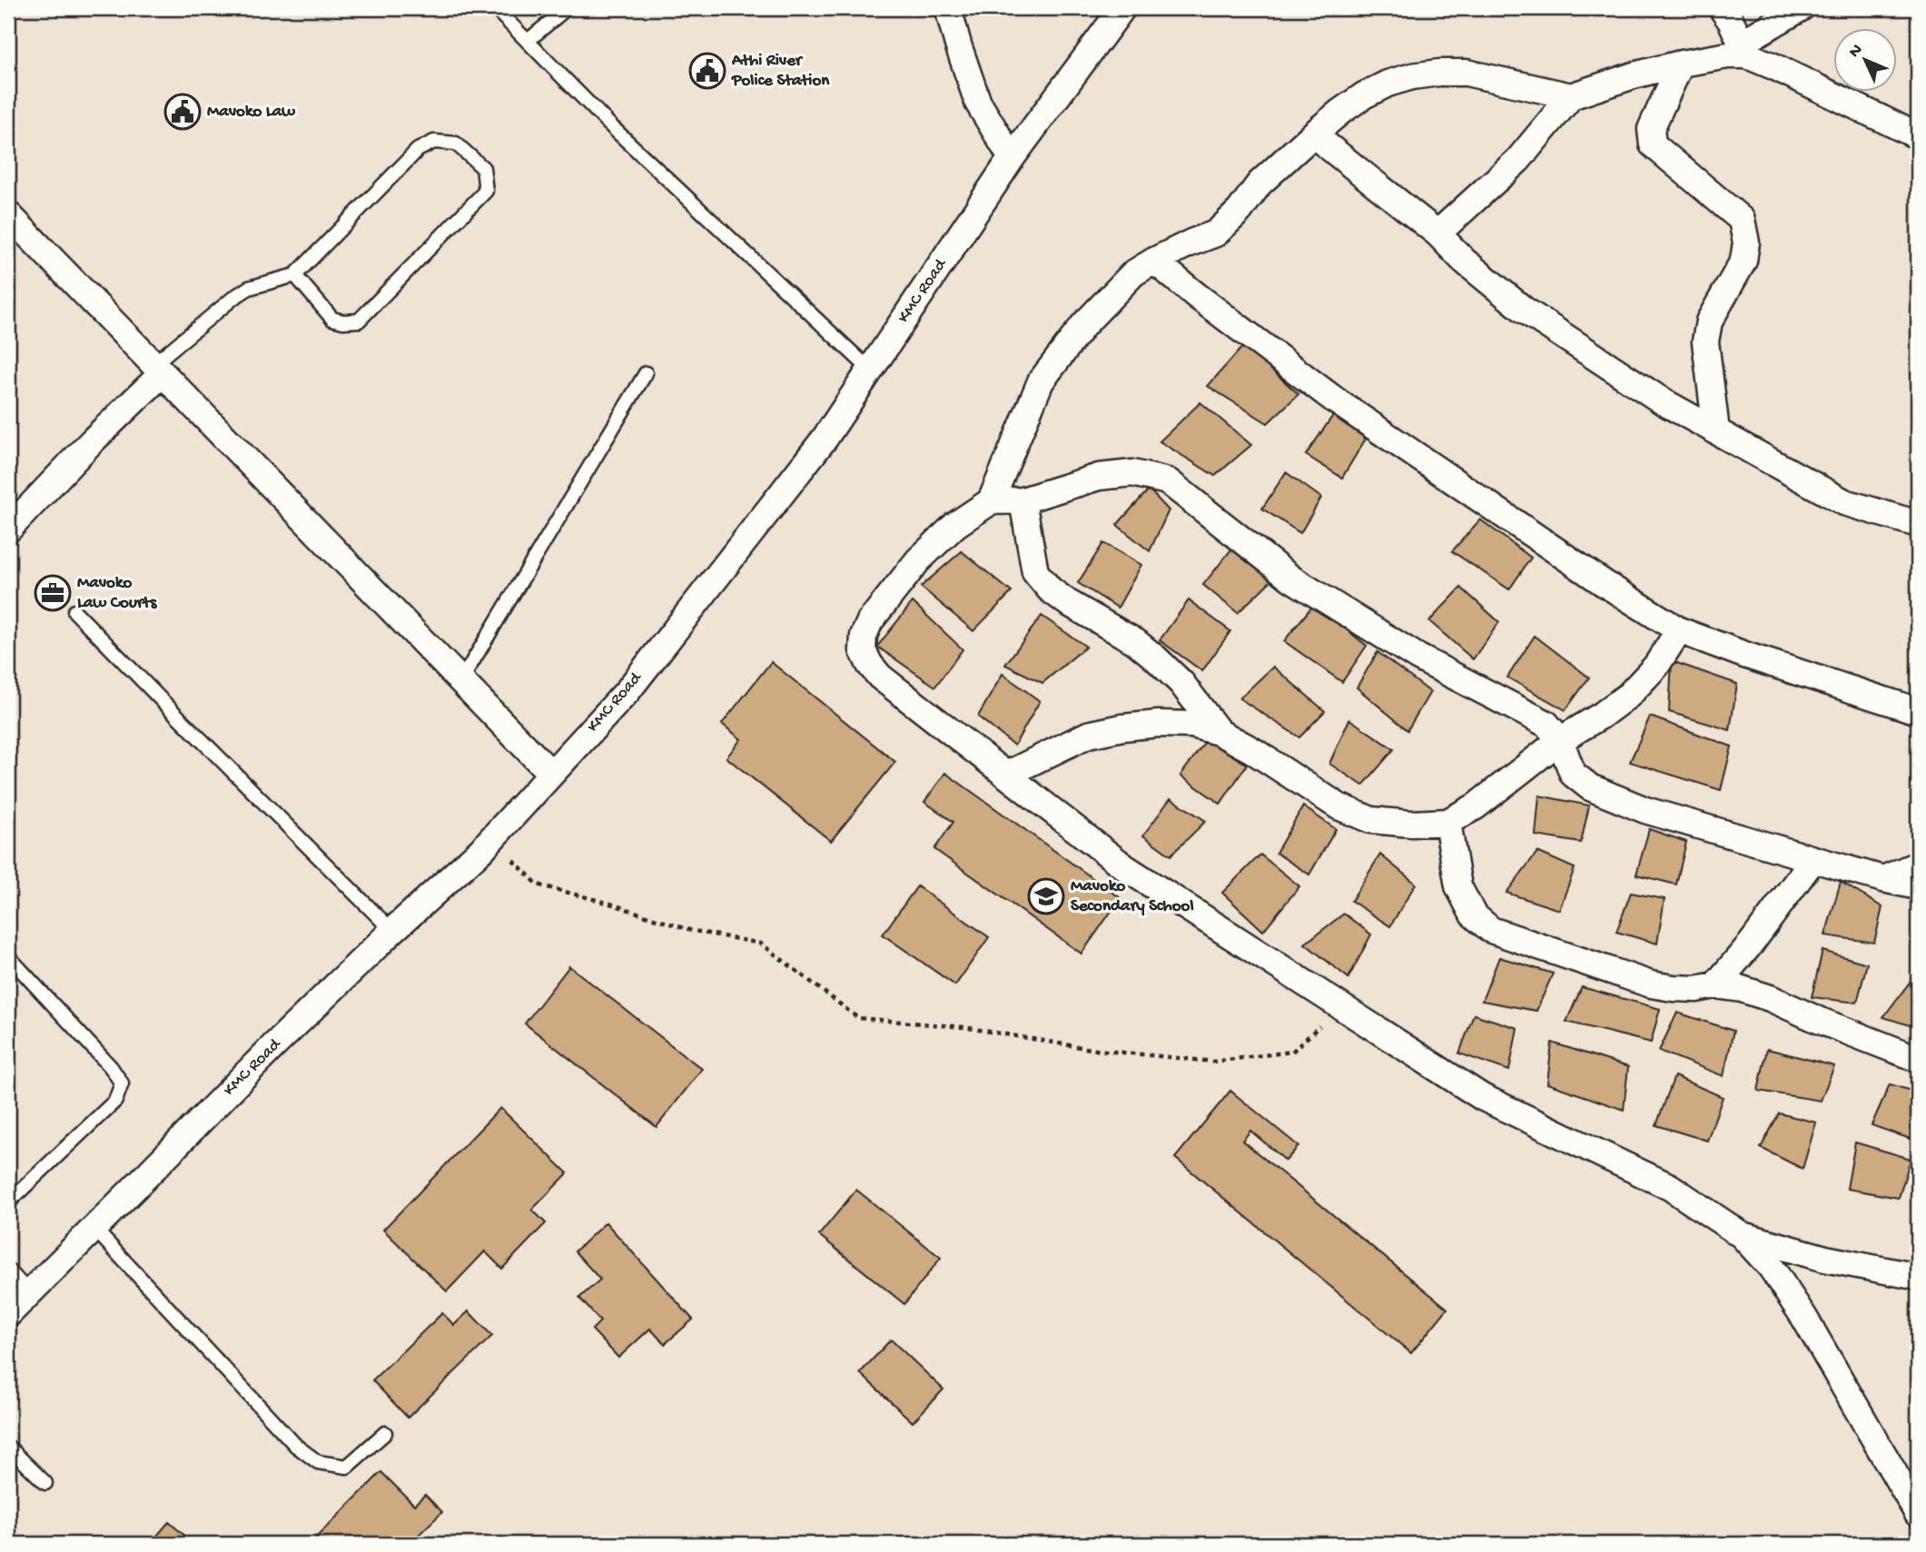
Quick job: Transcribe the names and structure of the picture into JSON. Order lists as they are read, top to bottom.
{
  "streets": {
    "street": ["KMC Road"]
  },
  "places": {
    "public building": ["Athi River Police Station", "Mavoko Law"],
    "office": ["Mavoko Law Courts"],
    "school or university": ["Mavoko Secondary School"]
  },
  "north": "top left"
}
